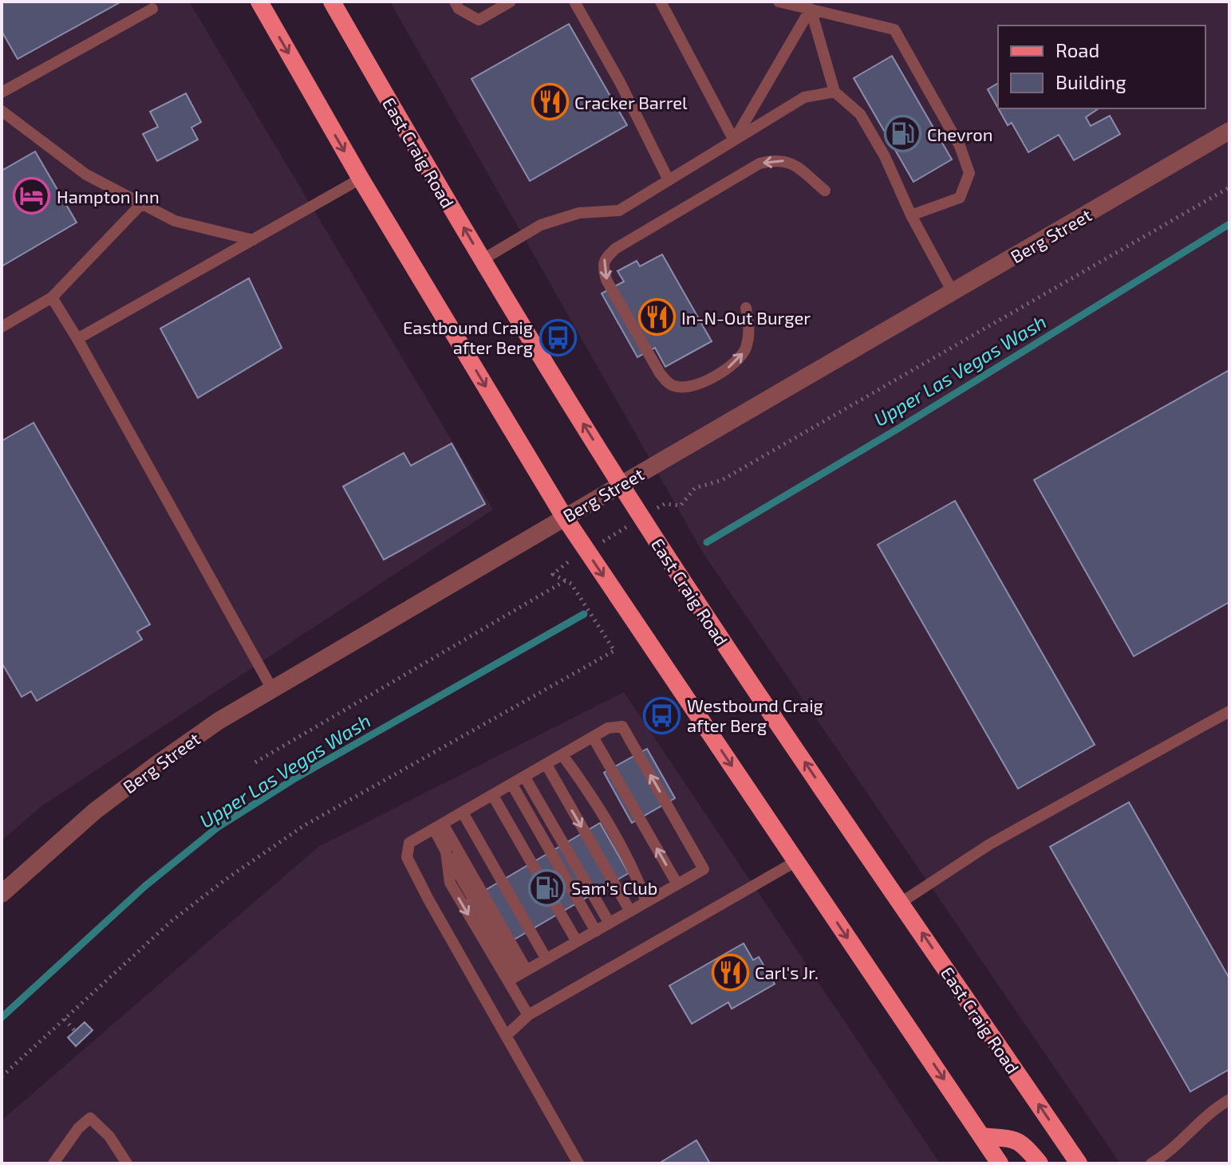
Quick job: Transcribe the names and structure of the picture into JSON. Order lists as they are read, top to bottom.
{
  "streets": {
    "main road": ["East Craig Road"],
    "street": ["Berg Street"]
  },
  "crossings": [
    ["East Craig Road", "Berg Street"]
  ],
  "water": ["Upper Las Vegas Wash"],
  "places": {
    "restaurant": ["Cracker Barrel", "In-N-Out Burger", "Carl's Jr."],
    "fuel station": ["Chevron", "Sam's Club"],
    "hotel": ["Hampton Inn"],
    "bus stop": ["Eastbound Craig after Berg", "Westbound Craig after Berg"]
  },
  "legend": ["Road", "Building"]
}
